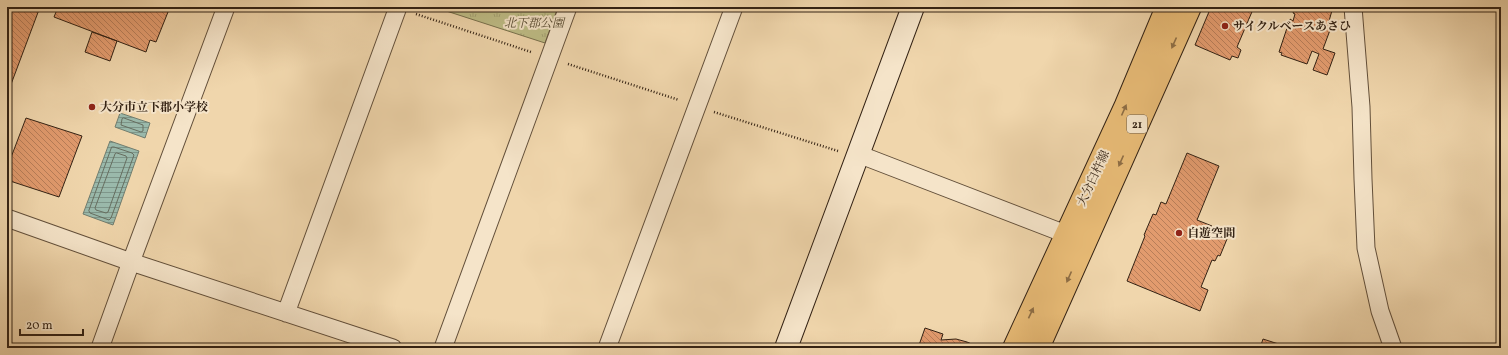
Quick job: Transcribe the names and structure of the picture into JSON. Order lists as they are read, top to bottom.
{
  "streets": {
    "main road": ["21", "大分臼杵線"]
  },
  "parks": ["北下郡公園"],
  "places": ["サイクルベースあさひ", "大分市立下郡小学校", "自遊空間"],
  "scale_bar": "20 m"
}
